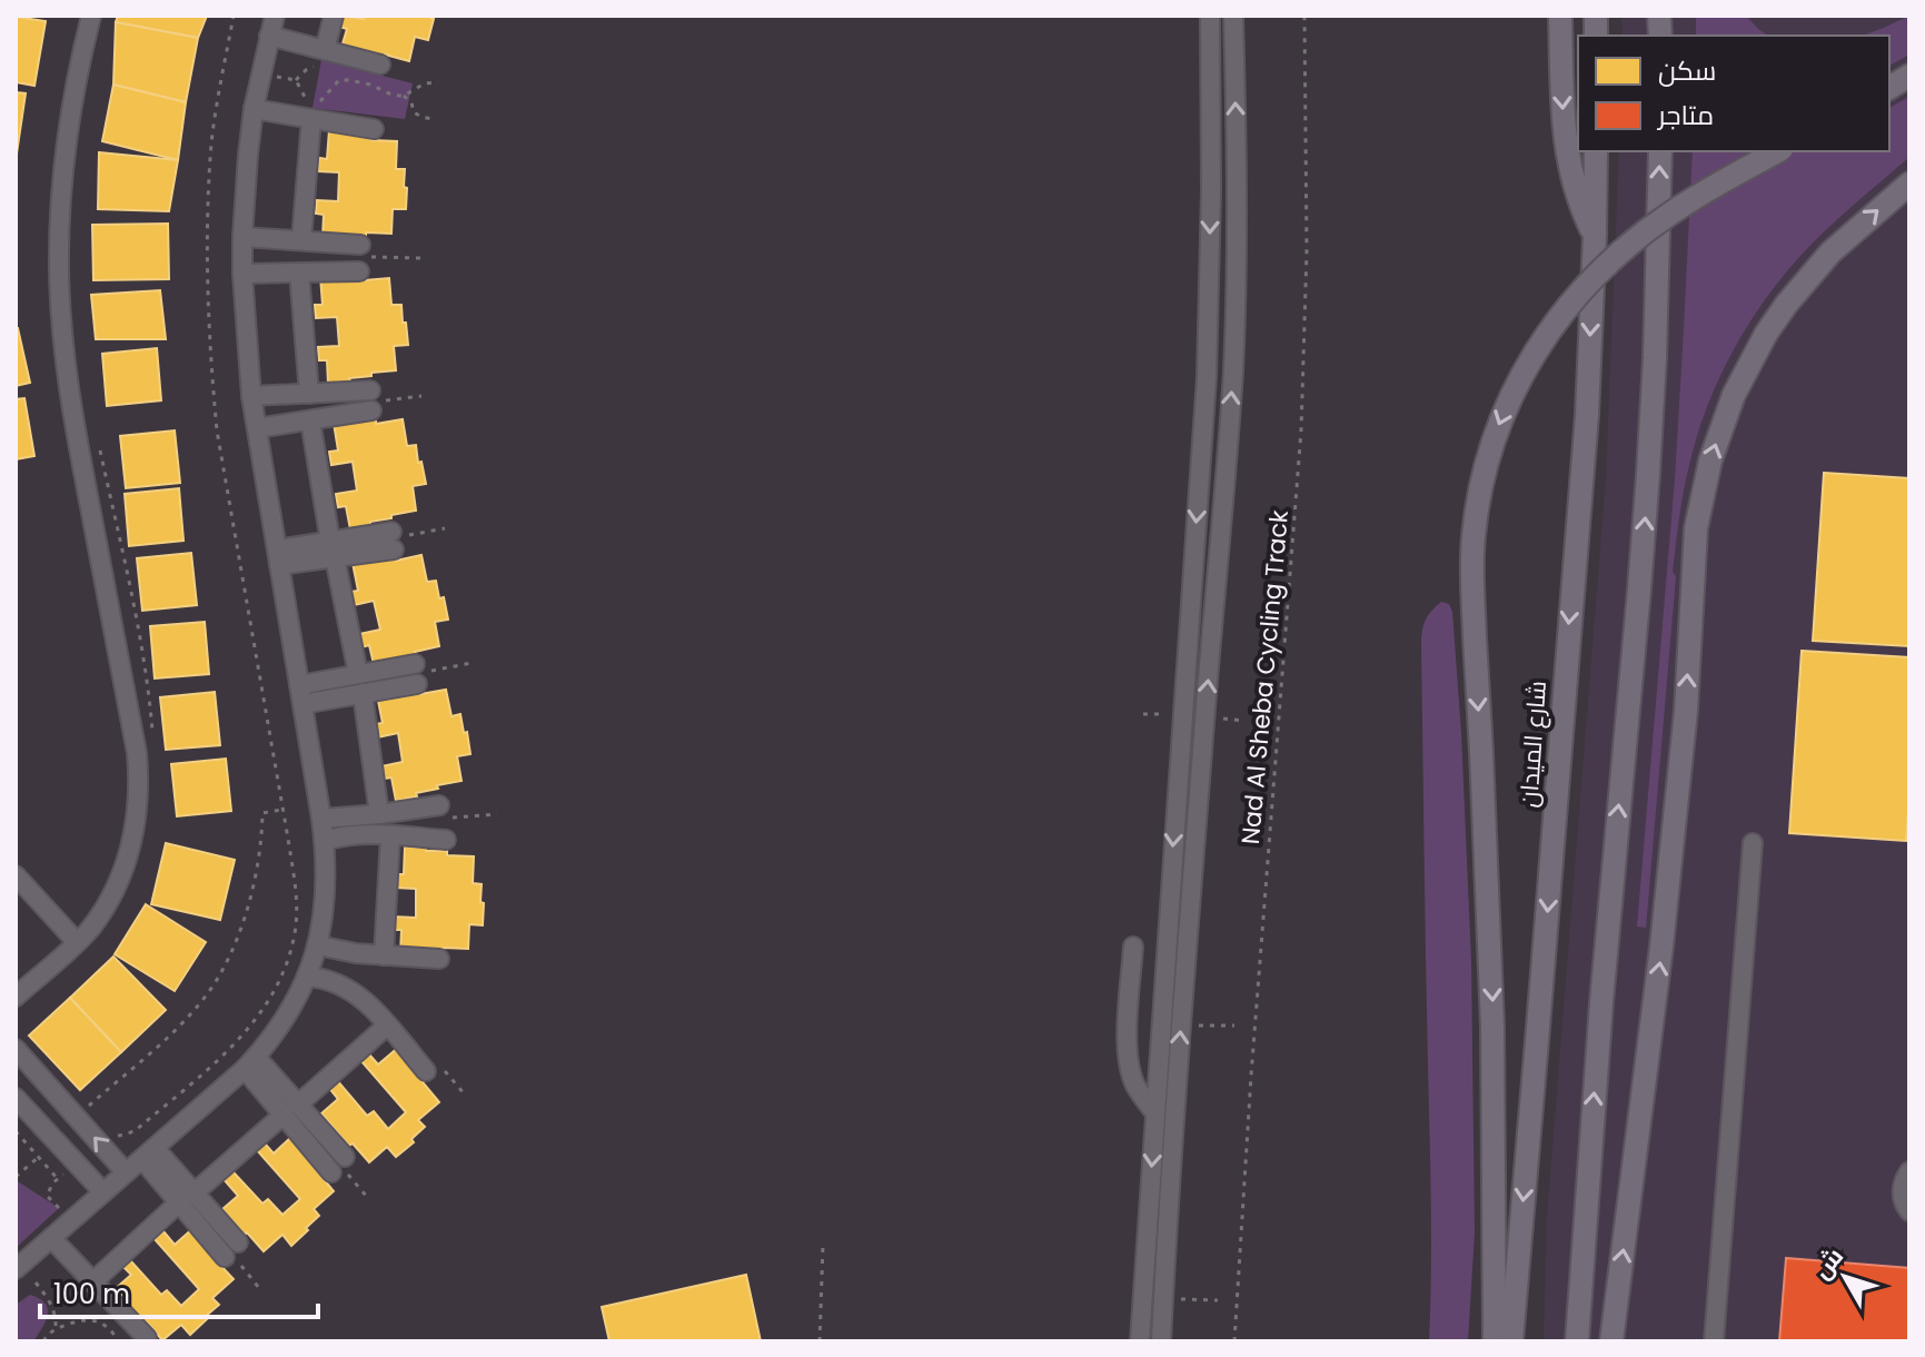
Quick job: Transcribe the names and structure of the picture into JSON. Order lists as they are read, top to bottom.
{
  "streets": {
    "main road": ["شارع الميدان"],
    "path": ["Nad Al Sheba Cycling Track"]
  },
  "legend": ["سكن", "متاجر"],
  "scale_bar": "100 m",
  "north": "top left"
}
